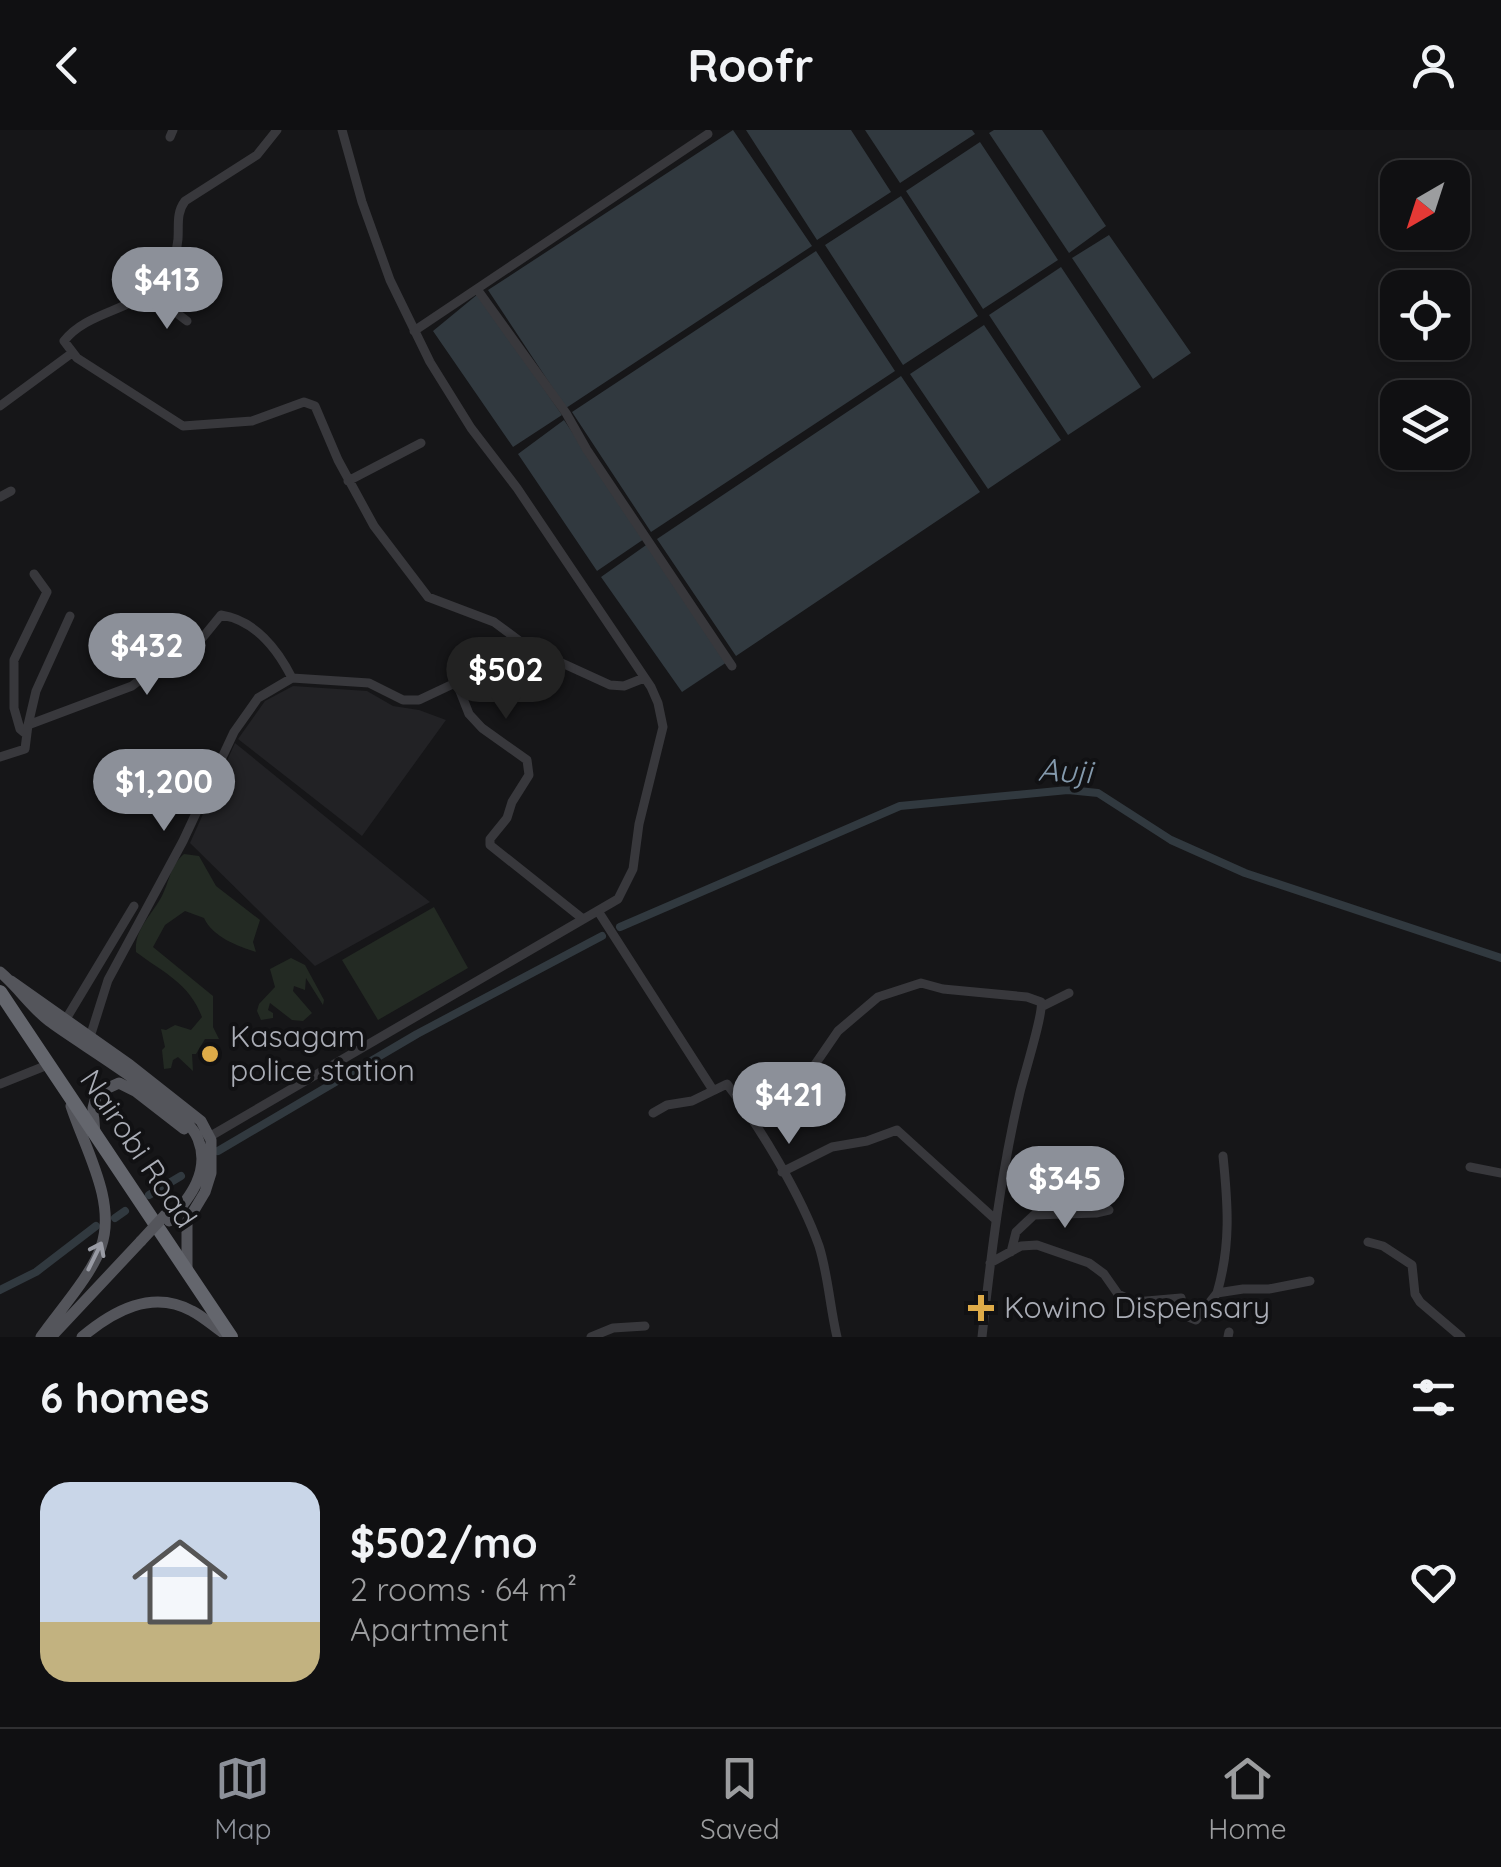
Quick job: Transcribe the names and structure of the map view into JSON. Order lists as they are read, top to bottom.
{
  "streets": {
    "highway": ["Nairobi Road"]
  },
  "water": ["Auji"],
  "places": {
    "other": ["Kasagam police station"],
    "health": ["Kowino Dispensary"]
  },
  "north": "bottom left",
  "page": {
    "header": "Roofr",
    "price": [
      "$413",
      "$432",
      "$502",
      "$1,200",
      "$421",
      "$345"
    ],
    "heading": "6 homes",
    "list": [
      {
        "name": "$502/mo",
        "note": "2 rooms · 64 m² · Apartment"
      }
    ],
    "tabs": ["Map", "Saved", "Home"]
  }
}
